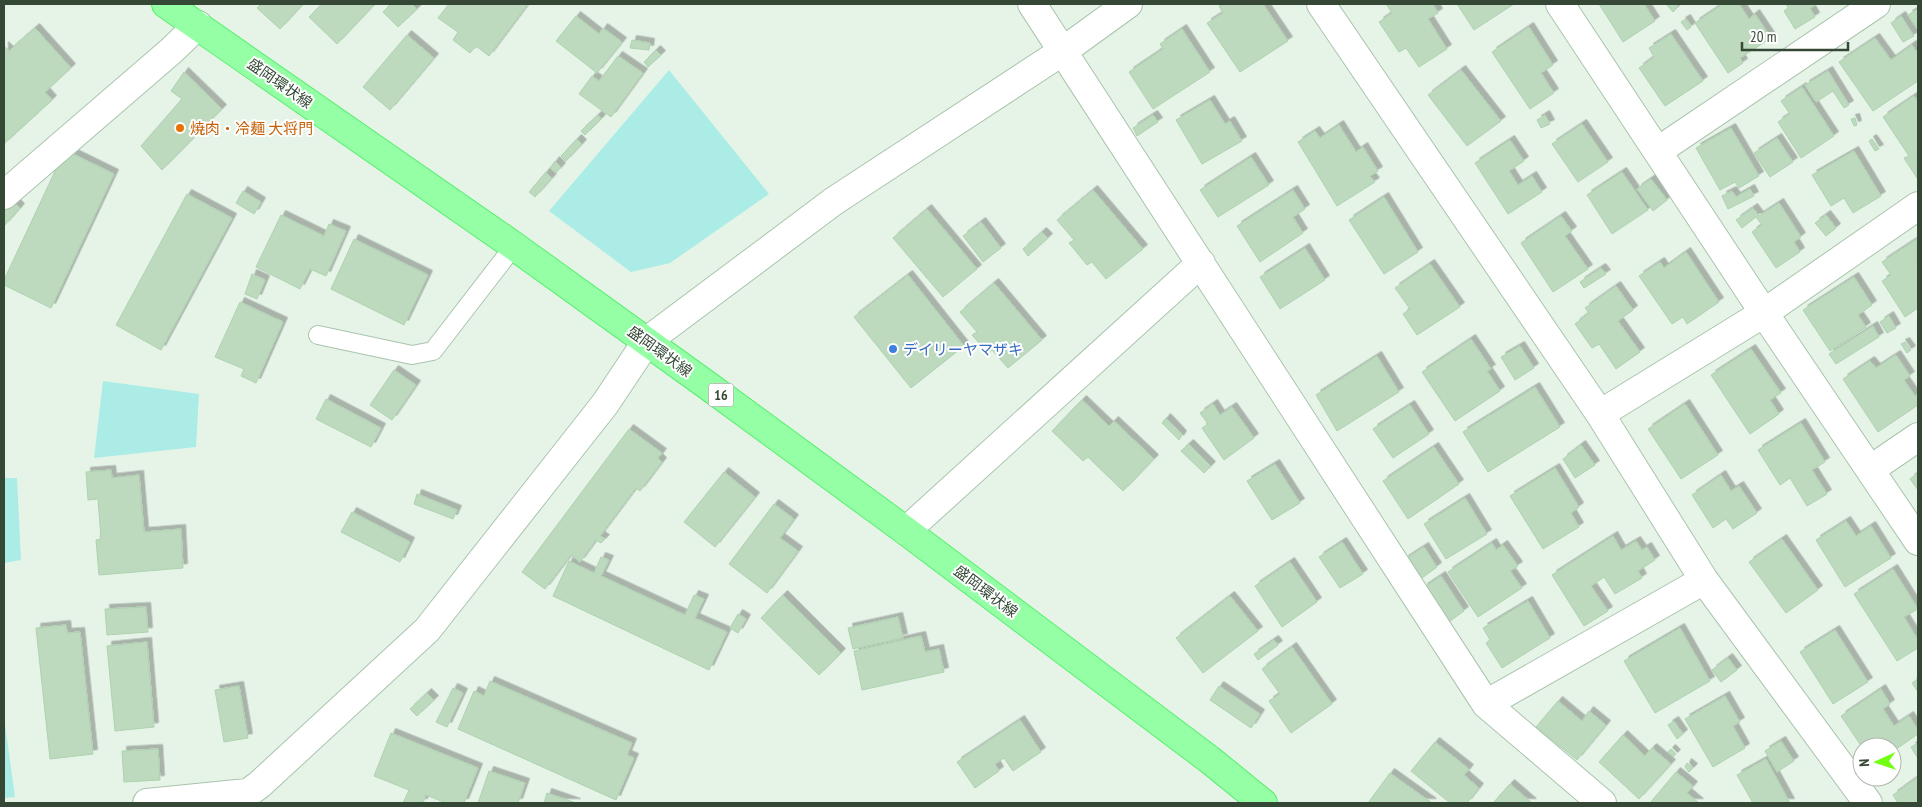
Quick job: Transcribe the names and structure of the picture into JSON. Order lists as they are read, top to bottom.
{
  "streets": {
    "main road": ["盛岡環状線", "16"]
  },
  "places": ["焼肉・冷麺 大将門", "デイリーヤマザキ"],
  "scale_bar": "20 m",
  "north": "left"
}
